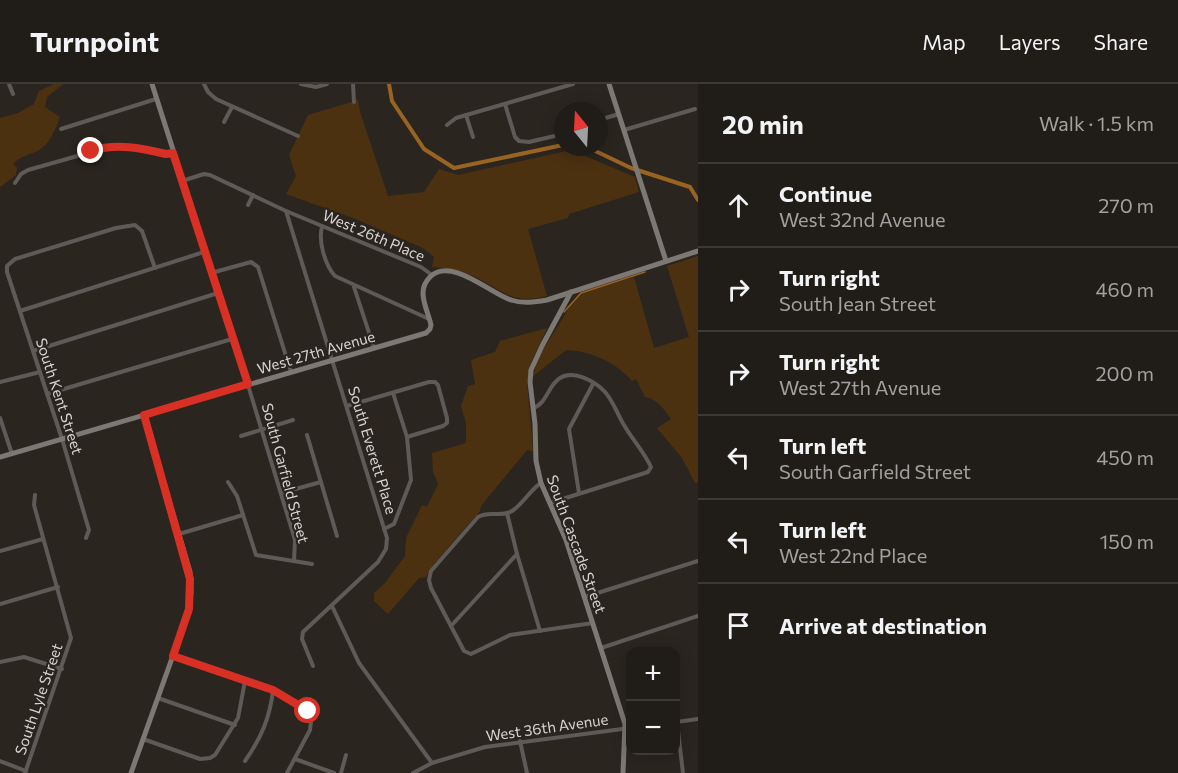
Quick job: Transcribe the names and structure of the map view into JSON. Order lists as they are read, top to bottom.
{
  "streets": {
    "street": [
      "West 26th Place",
      "West 27th Avenue",
      "South Kent Street",
      "South Everett Place",
      "South Garfield Street",
      "South Cascade Street",
      "South Lyle Street",
      "West 36th Avenue"
    ]
  },
  "crossings": [
    ["West 26th Place", "South Everett Place"],
    ["West 26th Place", "South Garfield Street"],
    ["West 26th Place", "South Cascade Street"],
    ["West 27th Avenue", "South Kent Street"],
    ["West 27th Avenue", "South Everett Place"],
    ["West 27th Avenue", "South Garfield Street"]
  ],
  "north": "top",
  "page": {
    "header": "Turnpoint",
    "nav": ["Map", "Layers", "Share"],
    "heading": ["20 min", "Walk · 1.5 km"],
    "list": [
      ["Continue", "West 32nd Avenue", "270 m"],
      ["Turn right", "South Jean Street", "460 m"],
      ["Turn right", "West 27th Avenue", "200 m"],
      ["Turn left", "South Garfield Street", "450 m"],
      ["Turn left", "West 22nd Place", "150 m"],
      "Arrive at destination"
    ],
    "map_buttons": ["+", "−"]
  }
}
